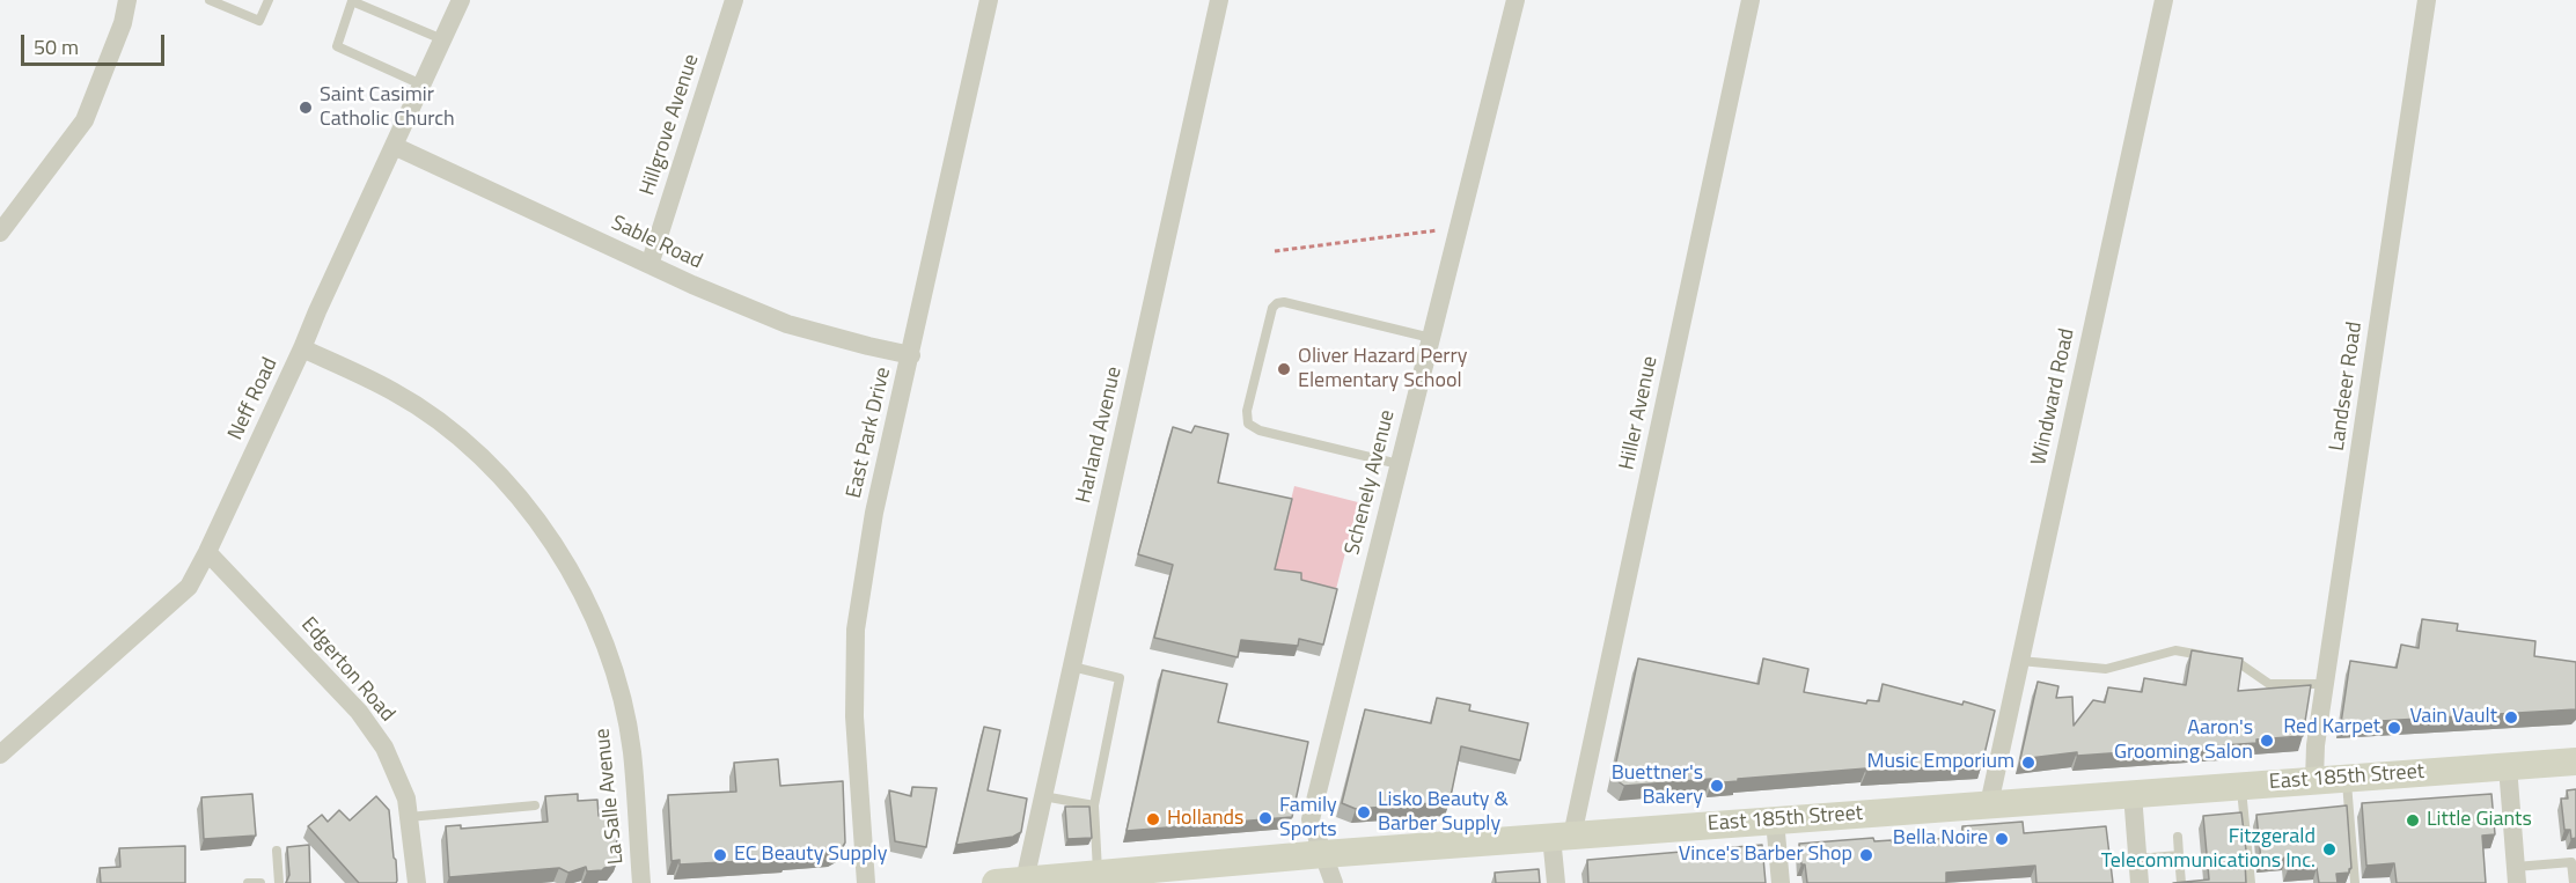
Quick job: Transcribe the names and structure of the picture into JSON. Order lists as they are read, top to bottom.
{
  "streets": {
    "street": [
      "Hillgrove Avenue",
      "Sable Road",
      "Landseer Road",
      "Windward Road",
      "Neff Road",
      "Hiller Avenue",
      "East Park Drive",
      "Harland Avenue",
      "Schenely Avenue",
      "Edgerton Road",
      "East 185th Street",
      "La Salle Avenue"
    ]
  },
  "crossings": [
    ["Hillgrove Avenue", "Sable Road"],
    ["Sable Road", "Neff Road"],
    ["Sable Road", "East Park Drive"],
    ["Landseer Road", "East 185th Street"],
    ["Windward Road", "East 185th Street"],
    ["Neff Road", "Edgerton Road"],
    ["Neff Road", "La Salle Avenue"],
    ["Hiller Avenue", "East 185th Street"],
    ["Harland Avenue", "East 185th Street"],
    ["Schenely Avenue", "East 185th Street"]
  ],
  "places": [
    "Saint Casimir Catholic Church",
    "Oliver Hazard Perry Elementary School",
    "Vain Vault",
    "Red Karpet",
    "Aaron's Grooming Salon",
    "Music Emporium",
    "Buettner's Bakery",
    "Lisko Beauty & Barber Supply",
    "Family Sports",
    "Hollands",
    "Little Giants",
    "Bella Noire",
    "Fitzgerald Telecommunications Inc.",
    "EC Beauty Supply",
    "Vince's Barber Shop"
  ],
  "scale_bar": "50 m"
}
